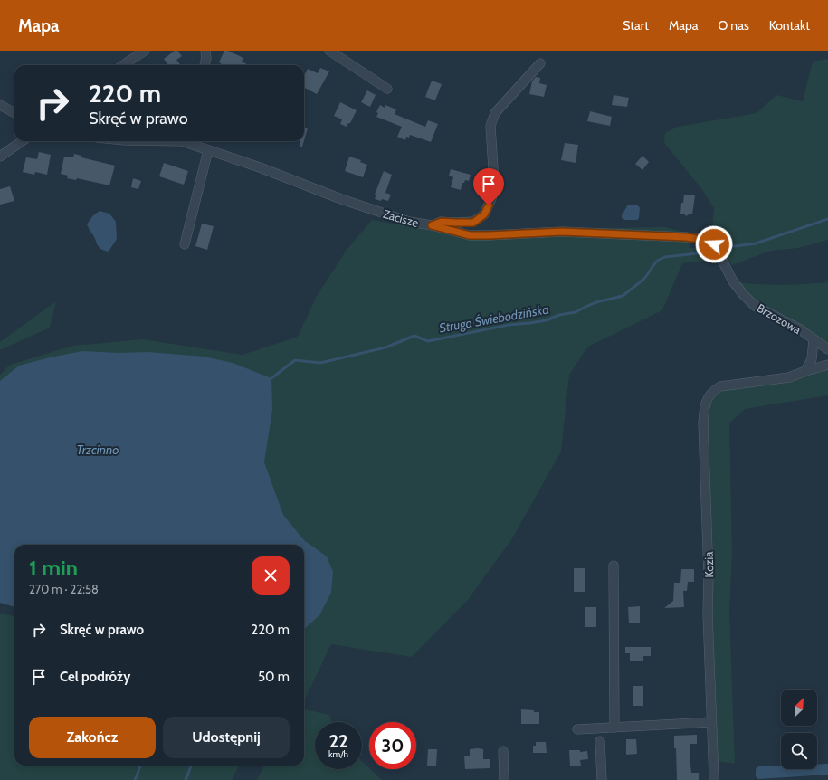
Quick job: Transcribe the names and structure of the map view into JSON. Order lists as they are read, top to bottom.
{
  "streets": {
    "street": ["Zacisze", "Brzozowa", "Kozia"]
  },
  "crossings": [
    ["Zacisze", "Brzozowa"]
  ],
  "water": ["Struga Świebodzińska", "Trzcinno"],
  "north": "top right",
  "page": {
    "header": "Mapa",
    "nav": [
      "Start",
      "Mapa",
      "O nas",
      "Kontakt"
    ],
    "turn": ["220 m", "Skręć w prawo"],
    "heading": ["1 min", "270 m · 22:58"],
    "list": [
      {
        "name": "Skręć w prawo",
        "value": "220 m"
      },
      {
        "name": "Cel podróży",
        "value": "50 m"
      }
    ],
    "buttons": ["Zakończ", "Udostępnij"],
    "speed": "22 km/h",
    "limit": "30"
  }
}
